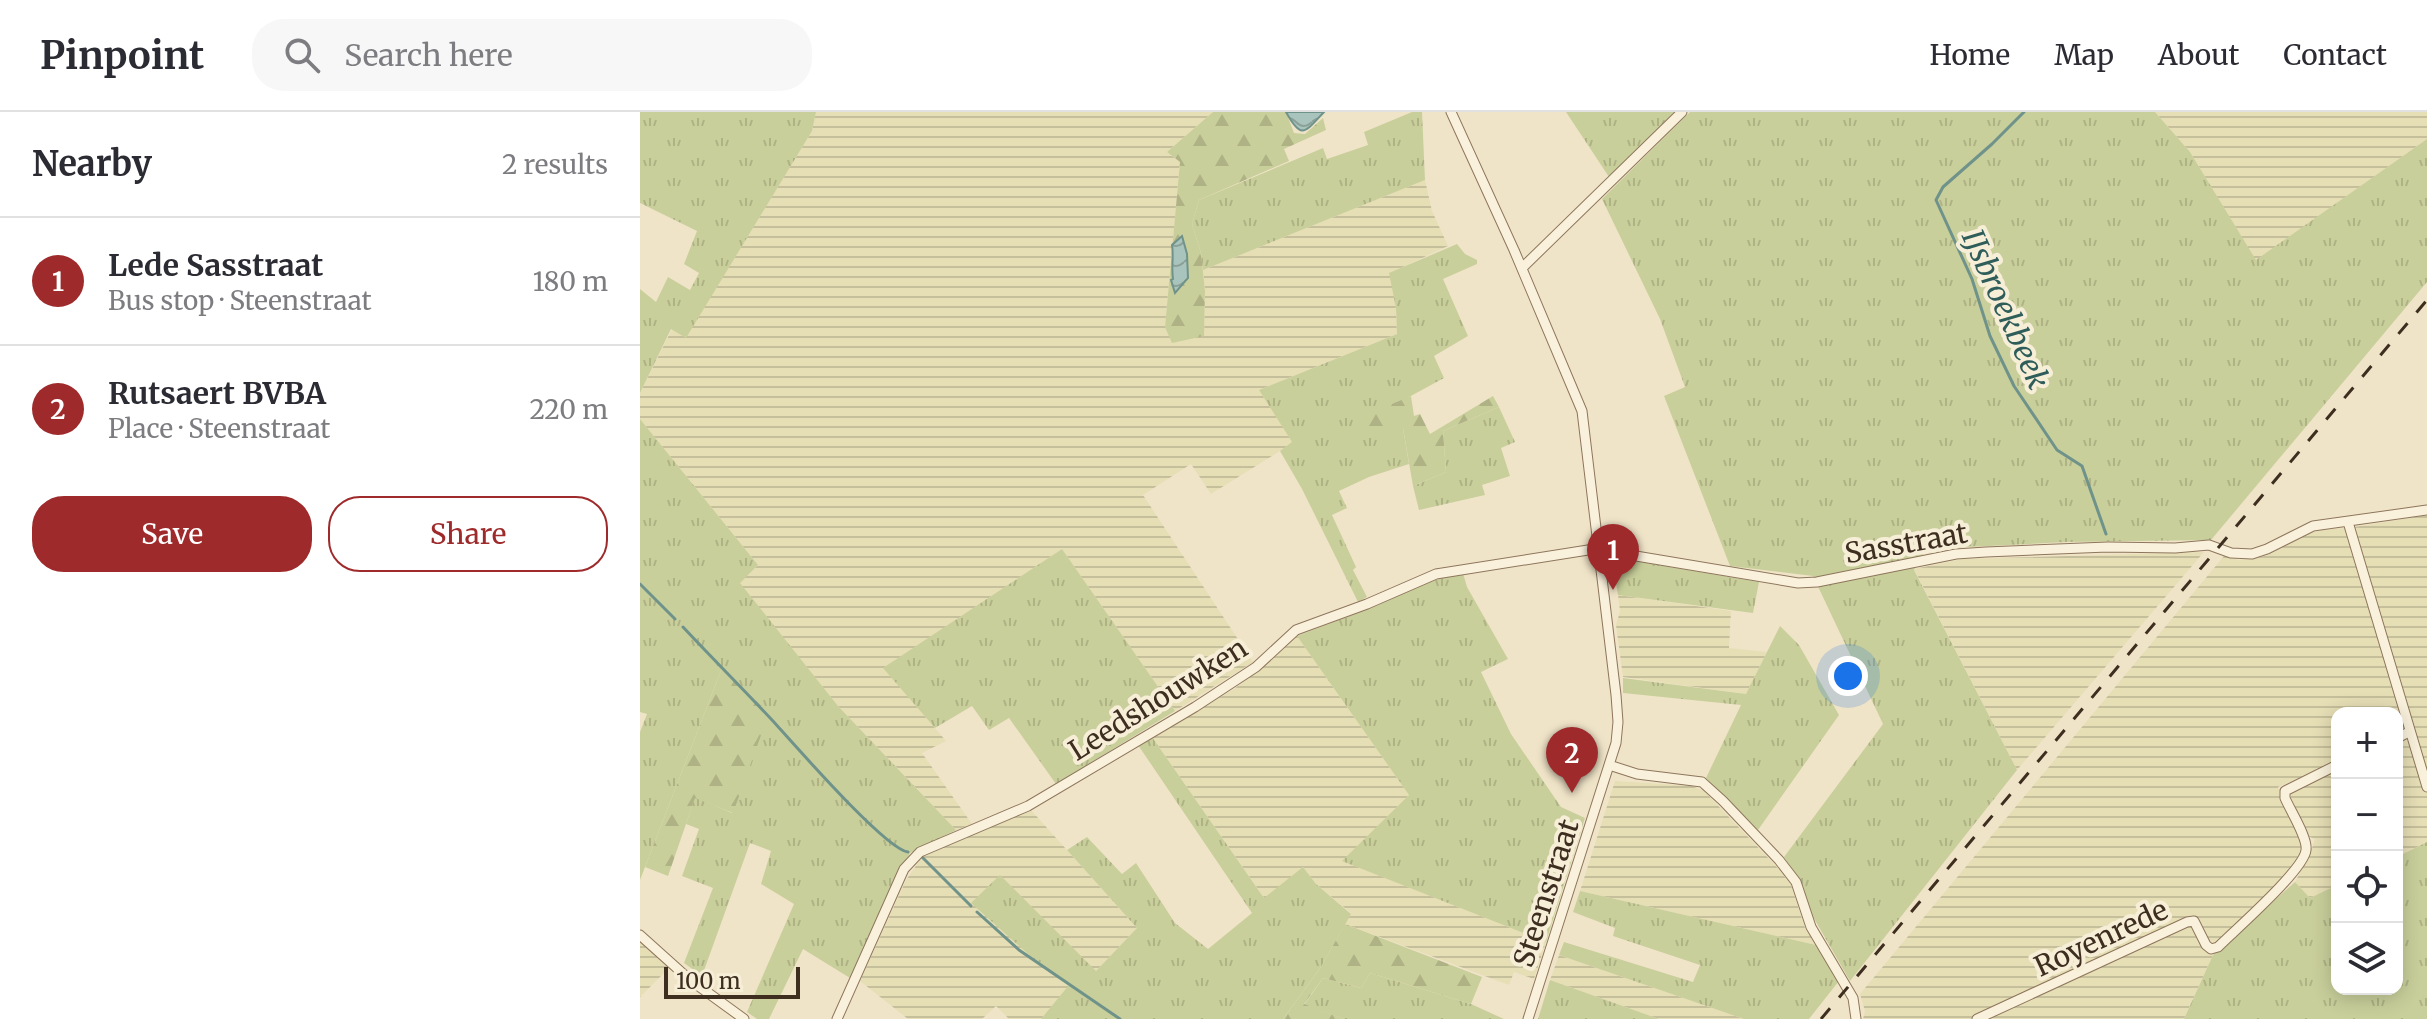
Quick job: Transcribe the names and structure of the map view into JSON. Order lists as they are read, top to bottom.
{
  "streets": {
    "street": [
      "Sasstraat",
      "Leedshouwken",
      "Steenstraat",
      "Royenrede"
    ]
  },
  "crossings": [
    ["Sasstraat", "Leedshouwken"],
    ["Sasstraat", "Steenstraat"],
    ["Leedshouwken", "Steenstraat"]
  ],
  "water": ["IJsbroekbeek"],
  "scale_bar": "100 m",
  "page": {
    "header": "Pinpoint",
    "search": "Search here",
    "nav": [
      "Home",
      "Map",
      "About",
      "Contact"
    ],
    "heading": ["Nearby", "2 results"],
    "list": [
      {
        "mark": "1",
        "name": "Lede Sasstraat",
        "note": "Bus stop · Steenstraat",
        "value": "180 m"
      },
      {
        "mark": "2",
        "name": "Rutsaert BVBA",
        "note": "Place · Steenstraat",
        "value": "220 m"
      }
    ],
    "buttons": ["Save", "Share"],
    "pins": ["1", "2"],
    "map_buttons": ["+", "−"],
    "scale": "100 m"
  }
}
